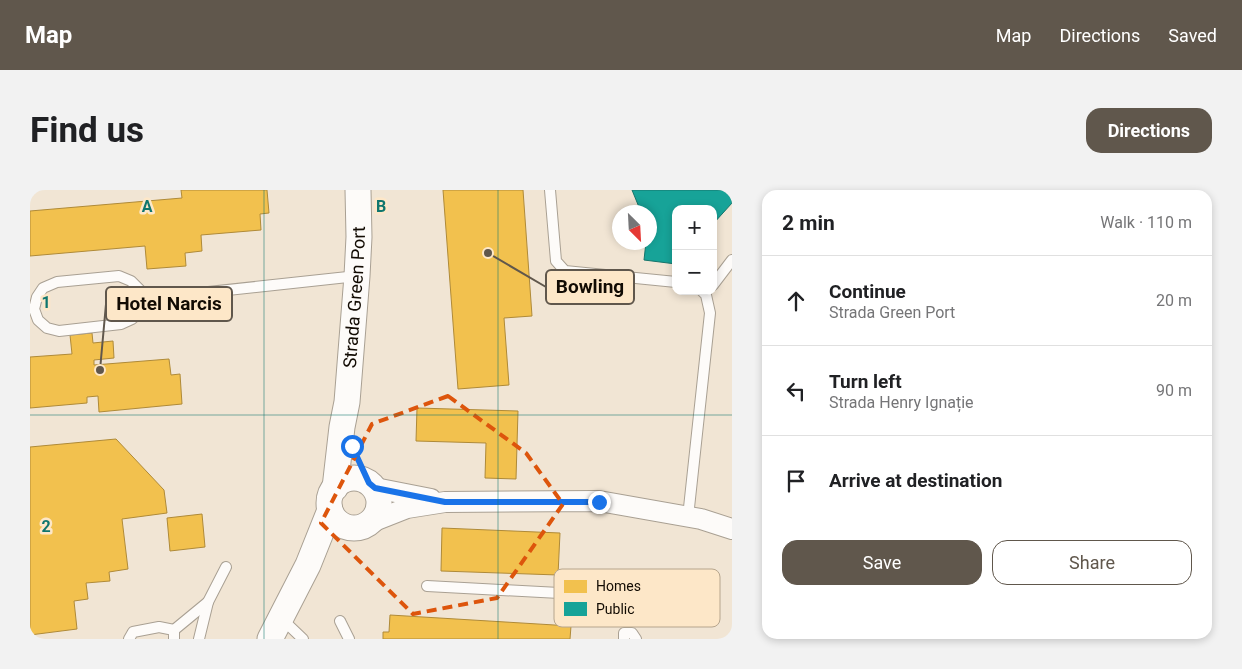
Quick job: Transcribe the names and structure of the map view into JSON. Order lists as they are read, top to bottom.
{
  "streets": {
    "street": ["Strada Green Port"]
  },
  "places": ["Bowling", "Hotel Narcis"],
  "legend": ["Homes", "Public"],
  "north": "bottom right",
  "page": {
    "header": "Map",
    "nav": ["Map", "Directions", "Saved"],
    "buttons": [
      "Directions",
      ["Save", "Share"]
    ],
    "title": "Find us",
    "heading": ["2 min", "Walk · 110 m"],
    "map_buttons": ["+", "−"],
    "list": [
      ["Continue", "Strada Green Port", "20 m"],
      ["Turn left", "Strada Henry Ignație", "90 m"],
      "Arrive at destination"
    ]
  },
  "grid": {
    "columns": ["A", "B"],
    "rows": ["1", "2"]
  }
}
